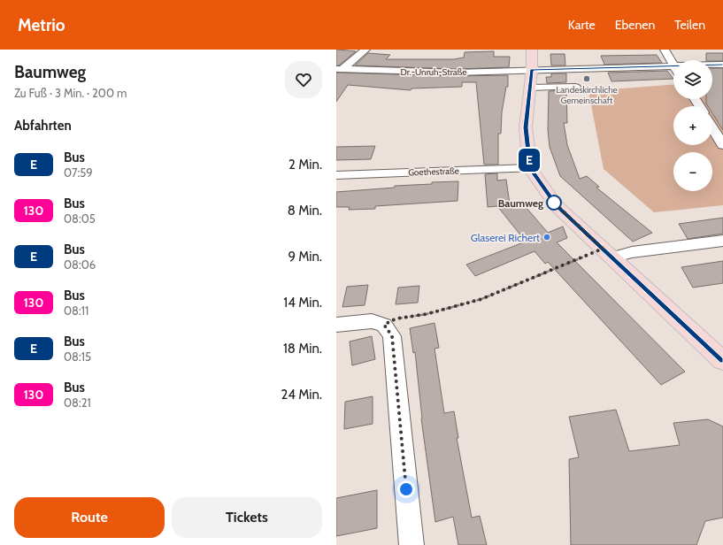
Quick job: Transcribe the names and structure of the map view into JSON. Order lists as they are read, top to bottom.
{
  "streets": {
    "street": ["Dr.-Unruh-Straße", "Goethestraße"]
  },
  "places": ["Landeskirchliche Gemeinschaft", "Baumweg", "Glaserei Richert"],
  "lines": ["bus line E"],
  "page": {
    "header": "Metrio",
    "nav": ["Karte", "Ebenen", "Teilen"],
    "heading": [
      ["Baumweg", "Zu Fuß · 3 Min. · 200 m"],
      "Abfahrten"
    ],
    "on_map": "E",
    "map_buttons": ["+", "−"],
    "list": [
      {
        "mark": "E",
        "name": "Bus",
        "note": "07:59",
        "value": "2 Min."
      },
      {
        "mark": "130",
        "name": "Bus",
        "note": "08:05",
        "value": "8 Min."
      },
      {
        "mark": "E",
        "name": "Bus",
        "note": "08:06",
        "value": "9 Min."
      },
      {
        "mark": "130",
        "name": "Bus",
        "note": "08:11",
        "value": "14 Min."
      },
      {
        "mark": "E",
        "name": "Bus",
        "note": "08:15",
        "value": "18 Min."
      },
      {
        "mark": "130",
        "name": "Bus",
        "note": "08:21",
        "value": "24 Min."
      }
    ],
    "buttons": ["Route", "Tickets"]
  }
}
